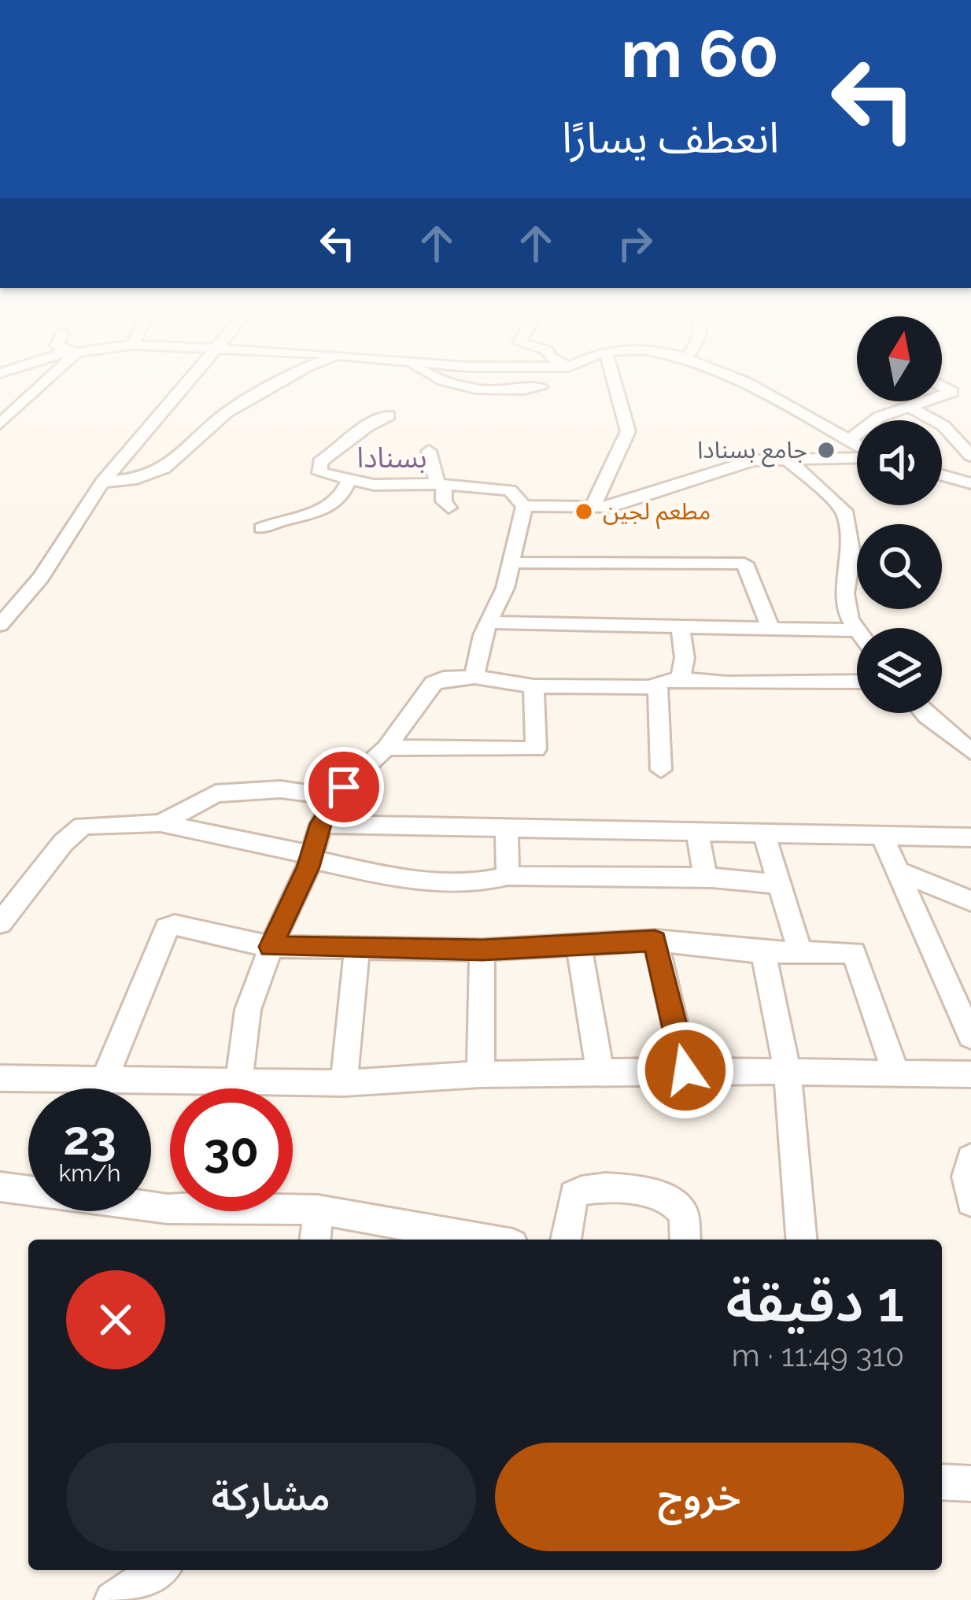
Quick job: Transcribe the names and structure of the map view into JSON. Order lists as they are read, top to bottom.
{
  "districts": ["بسنادا"],
  "places": ["جامع بسنادا", "مطعم لجين"],
  "north": "top",
  "page": {
    "turn": ["60 m", "انعطف يسارًا"],
    "speed": "23 km/h",
    "limit": "30",
    "heading": ["1 دقيقة", "310 m · 11:49"],
    "buttons": ["خروج", "مشاركة"]
  }
}
